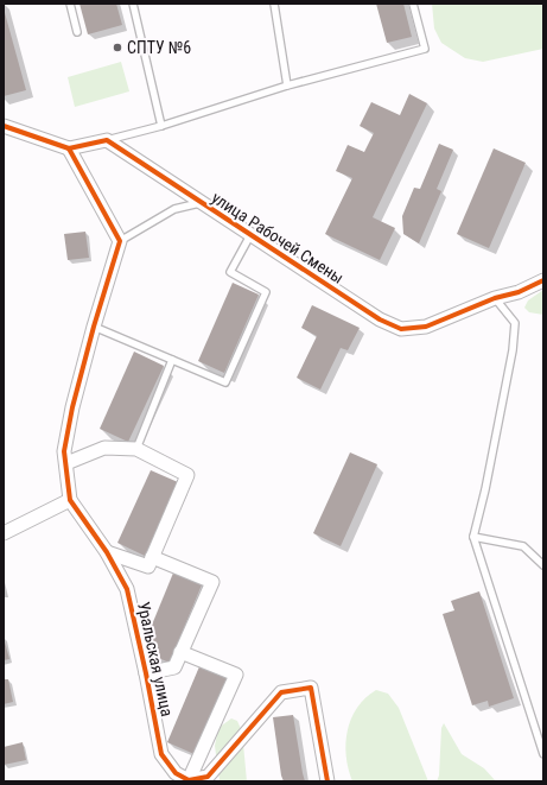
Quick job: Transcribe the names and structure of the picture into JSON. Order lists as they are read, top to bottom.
{
  "streets": {
    "street": ["улица Рабочей Смены", "Уральская улица"]
  },
  "places": ["СПТУ №6"]
}
